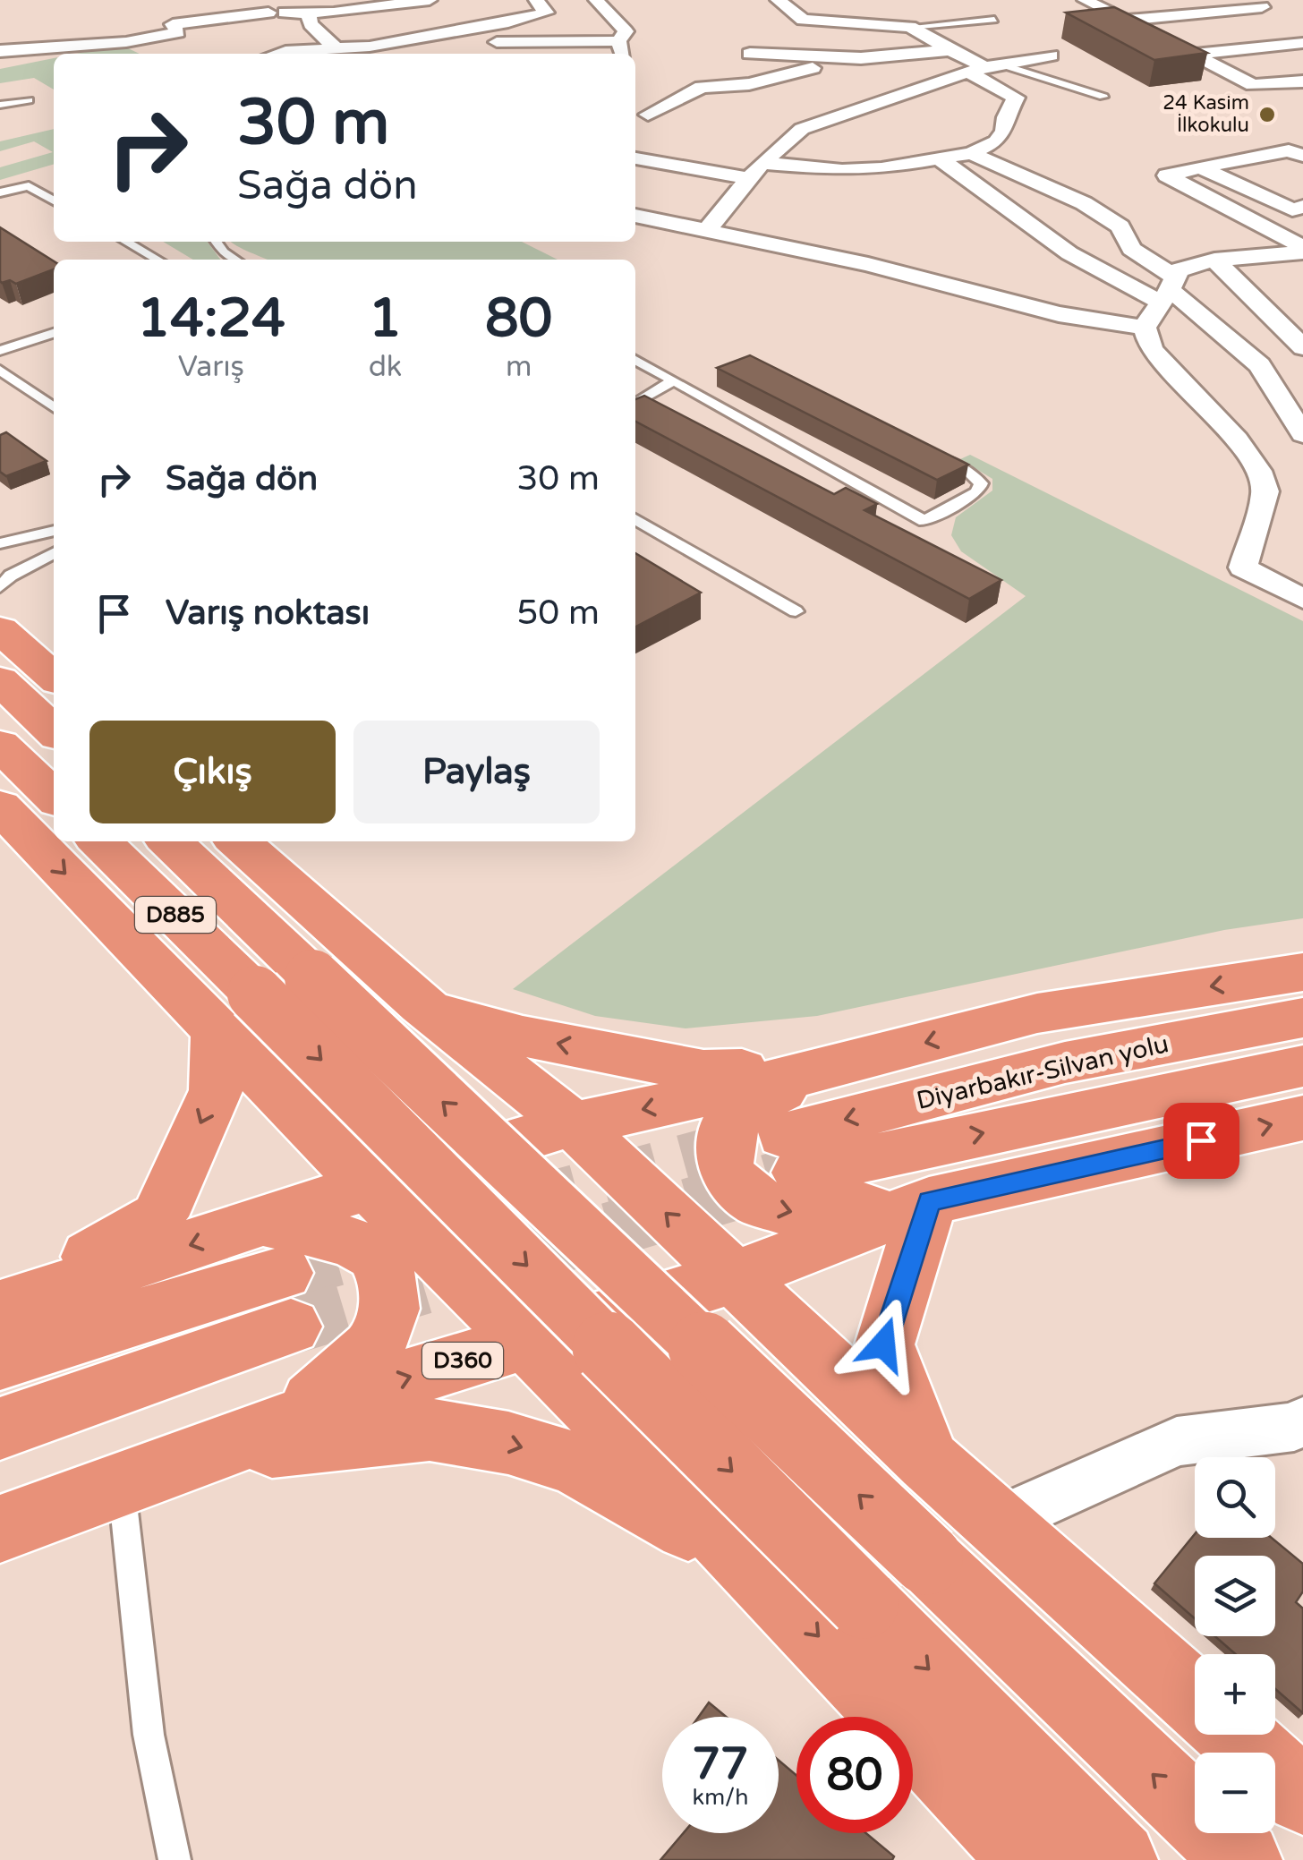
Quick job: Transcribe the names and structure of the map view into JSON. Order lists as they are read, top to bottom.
{
  "streets": {
    "highway": ["D885", "Diyarbakır-Silvan yolu", "D360"]
  },
  "places": ["24 Kasim İlkokulu"],
  "page": {
    "turn": ["30 m", "Sağa dön"],
    "eta": [
      "14:24",
      "Varış",
      "1",
      "dk",
      "80",
      "m"
    ],
    "list": [
      {
        "name": "Sağa dön",
        "value": "30 m"
      },
      {
        "name": "Varış noktası",
        "value": "50 m"
      }
    ],
    "buttons": ["Çıkış", "Paylaş"],
    "map_buttons": ["+", "−"],
    "speed": "77 km/h",
    "limit": "80"
  }
}
